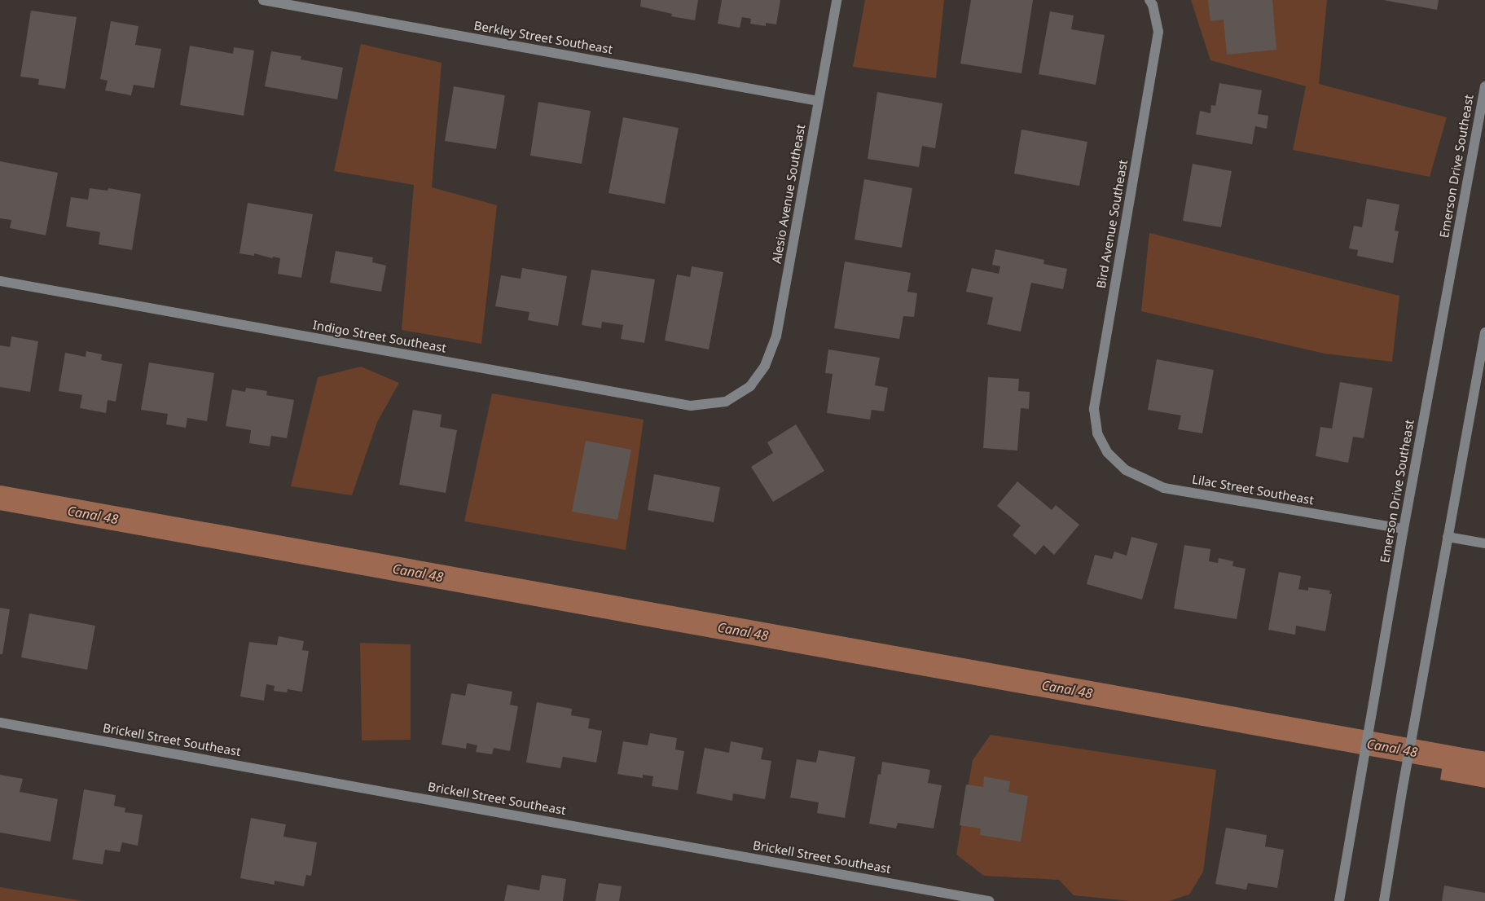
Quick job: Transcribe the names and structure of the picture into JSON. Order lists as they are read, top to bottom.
{
  "streets": {
    "street": [
      "Berkley Street Southeast",
      "Emerson Drive Southeast",
      "Alesio Avenue Southeast",
      "Bird Avenue Southeast",
      "Indigo Street Southeast",
      "Lilac Street Southeast",
      "Brickell Street Southeast"
    ]
  },
  "crossings": [
    ["Berkley Street Southeast", "Alesio Avenue Southeast"],
    ["Emerson Drive Southeast", "Lilac Street Southeast"],
    ["Alesio Avenue Southeast", "Indigo Street Southeast"],
    ["Bird Avenue Southeast", "Lilac Street Southeast"]
  ],
  "water": ["Canal 48"]
}
